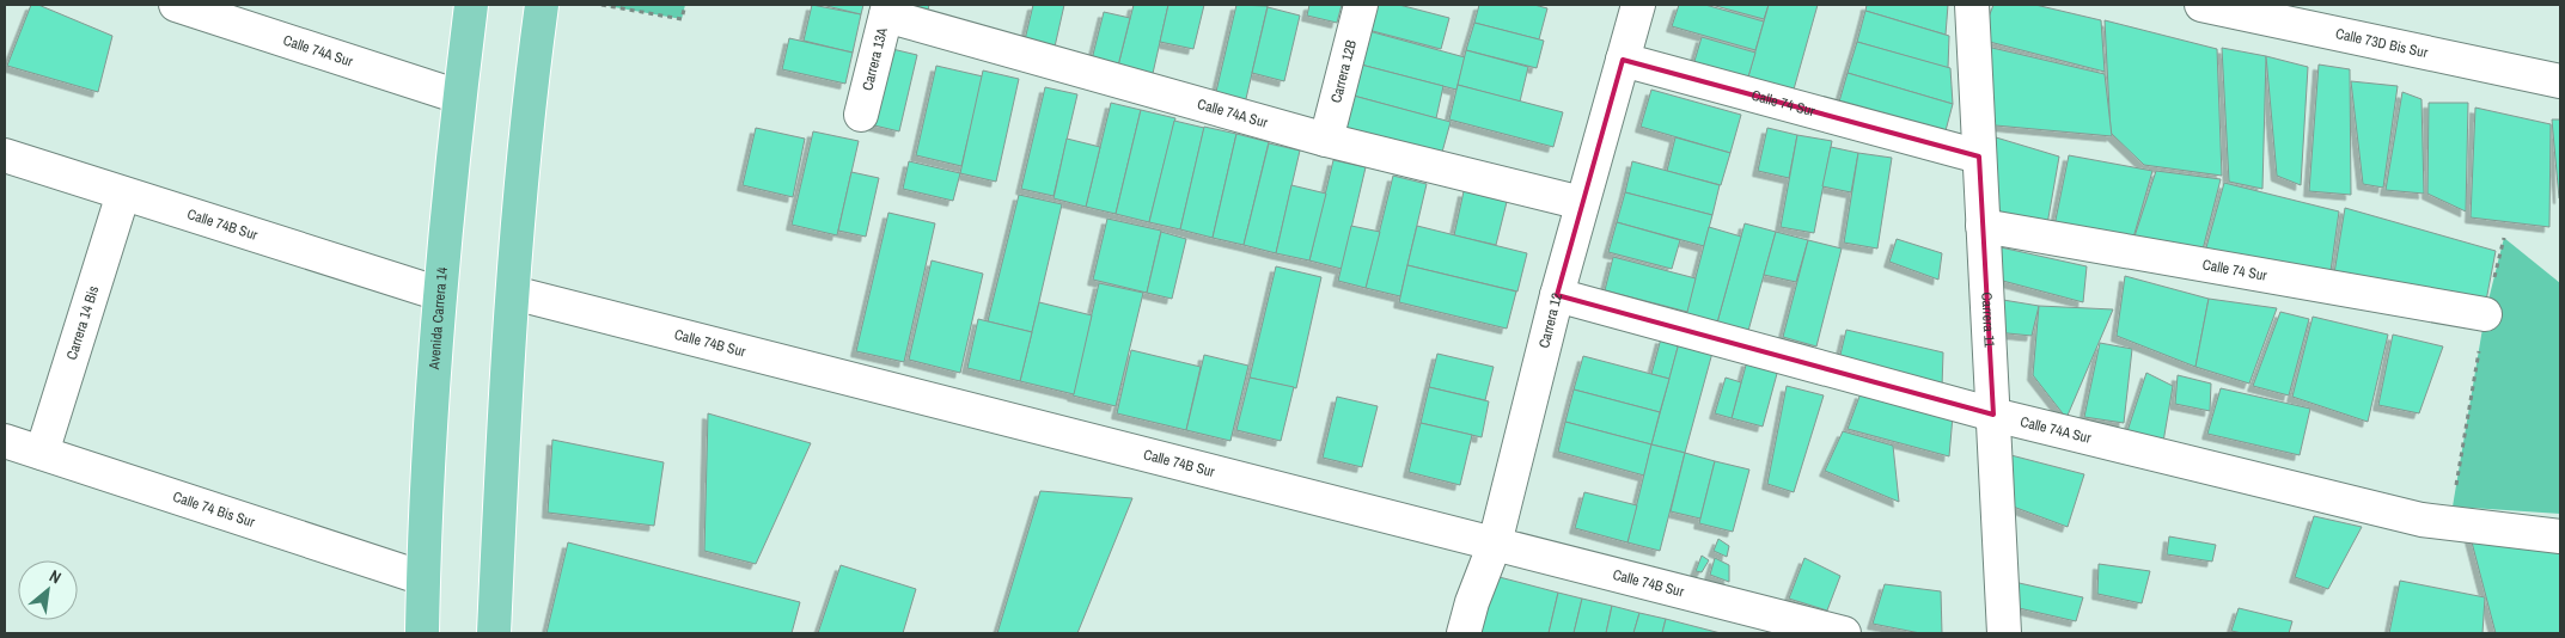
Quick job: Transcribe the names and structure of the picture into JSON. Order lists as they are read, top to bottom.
{
  "streets": {
    "main road": ["Avenida Carrera 14"],
    "street": [
      "Calle 73D Bis Sur",
      "Calle 74A Sur",
      "Carrera 13A",
      "Carrera 12B",
      "Calle 74 Sur",
      "Calle 74B Sur",
      "Carrera 12",
      "Carrera 11",
      "Carrera 14 Bis",
      "Calle 74 Bis Sur"
    ]
  },
  "crossings": [
    ["Calle 74A Sur", "Carrera 13A"],
    ["Calle 74A Sur", "Carrera 12B"],
    ["Calle 74A Sur", "Avenida Carrera 14"],
    ["Calle 74A Sur", "Carrera 12"],
    ["Calle 74A Sur", "Carrera 11"],
    ["Calle 74 Sur", "Carrera 12"],
    ["Calle 74 Sur", "Carrera 11"],
    ["Calle 74B Sur", "Avenida Carrera 14"],
    ["Calle 74B Sur", "Carrera 12"],
    ["Calle 74B Sur", "Carrera 14 Bis"],
    ["Avenida Carrera 14", "Calle 74 Bis Sur"],
    ["Carrera 14 Bis", "Calle 74 Bis Sur"]
  ],
  "north": "top right"
}
